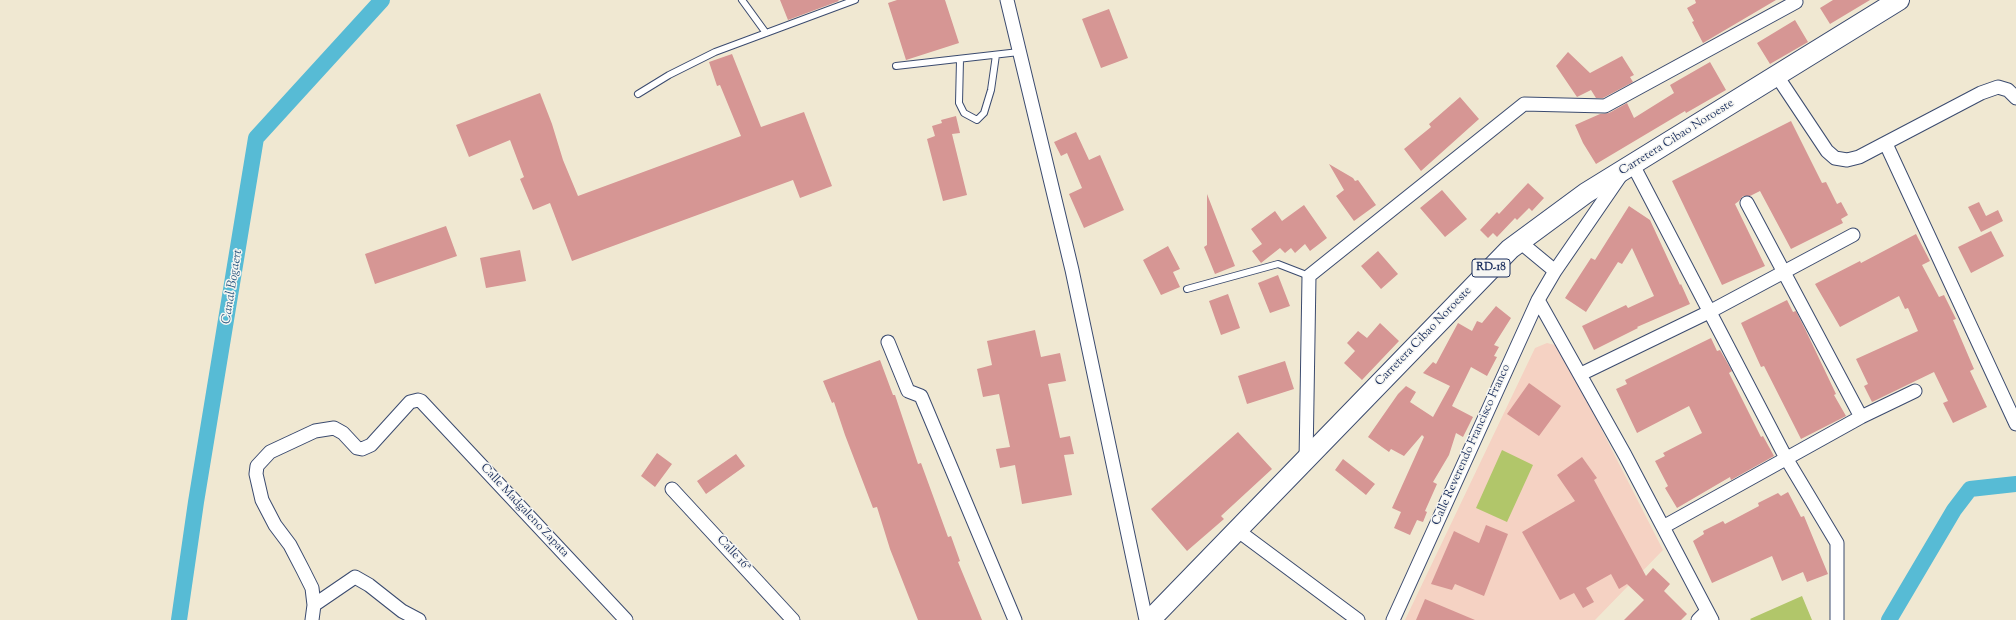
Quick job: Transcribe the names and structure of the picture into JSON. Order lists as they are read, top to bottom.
{
  "streets": {
    "main road": ["Carretera Cibao Noroeste", "RD-18"],
    "street": ["Calle Reverendo Francisco Franco", "Calle Madgaleno Zapata", "Calle 16ª"]
  },
  "crossings": [
    ["Carretera Cibao Noroeste", "Calle Reverendo Francisco Franco"]
  ],
  "water": ["Canal Bogaert"]
}
